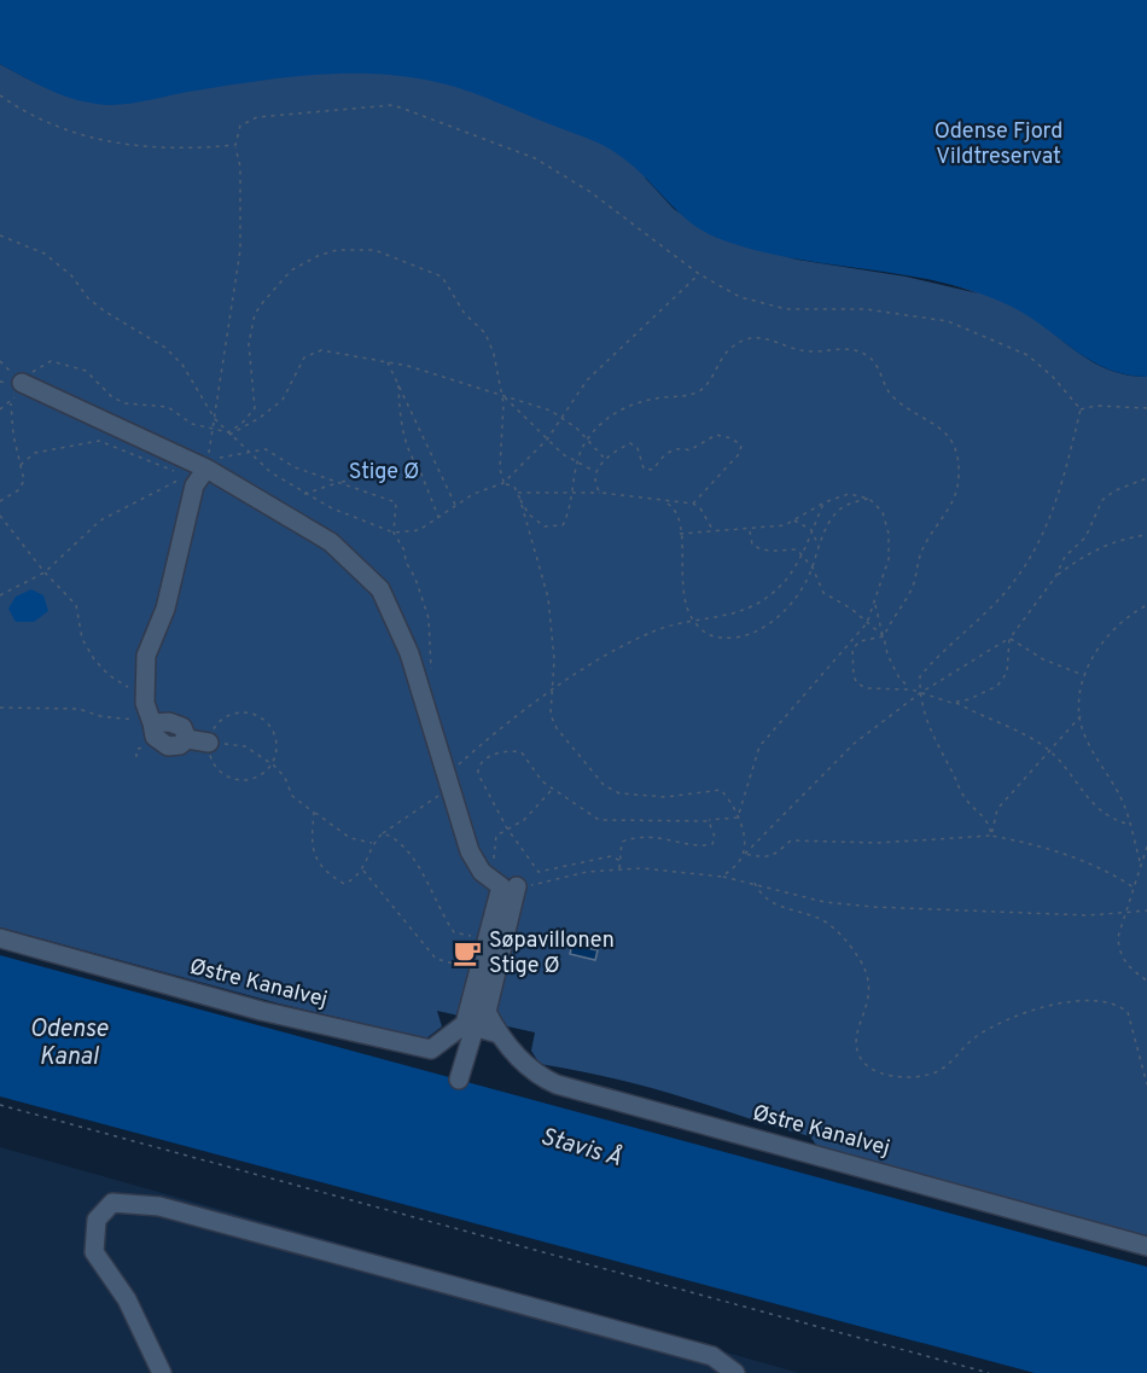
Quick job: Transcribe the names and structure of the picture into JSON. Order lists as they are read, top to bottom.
{
  "streets": {
    "street": ["Østre Kanalvej"]
  },
  "water": ["Odense Kanal", "Stavis Å"],
  "parks": ["Odense Fjord Vildtreservat", "Stige Ø"],
  "places": {
    "cafe": ["Søpavillonen Stige Ø"]
  }
}
